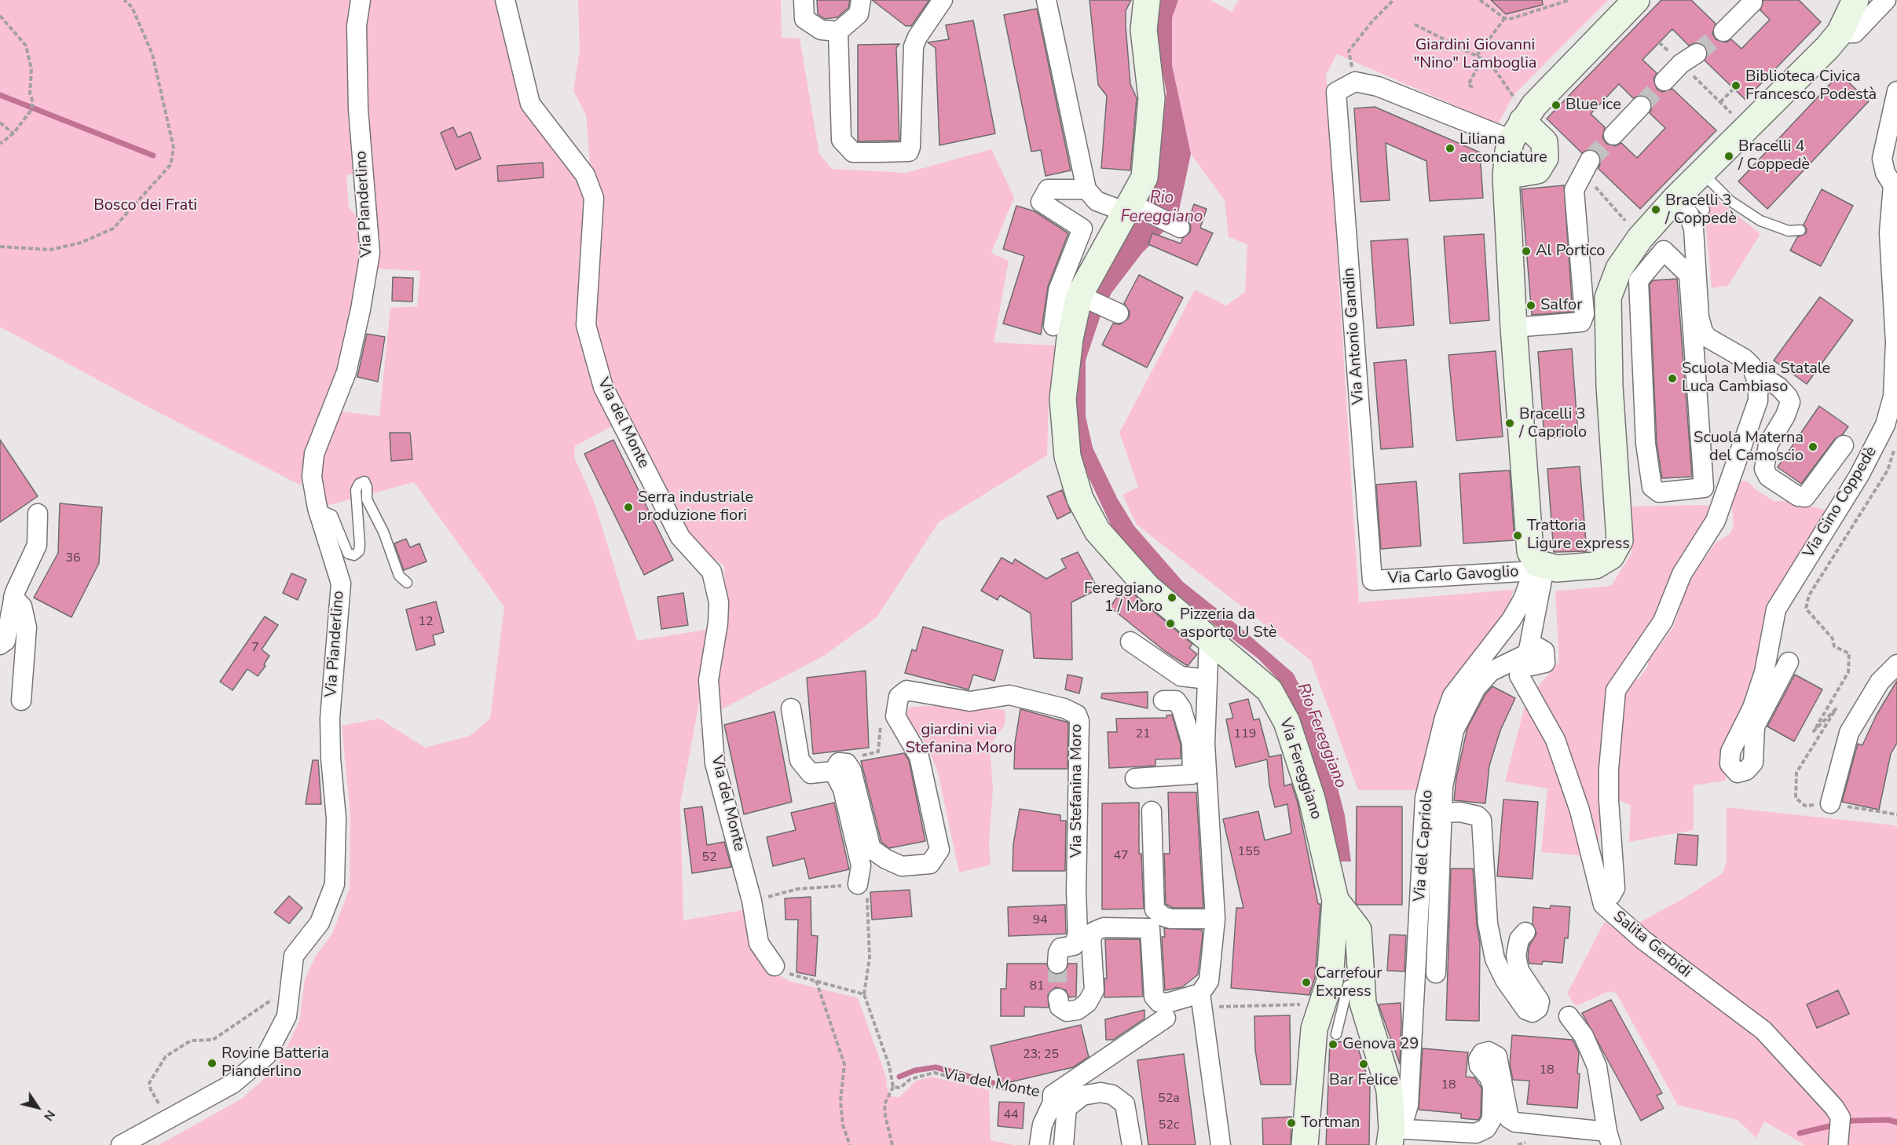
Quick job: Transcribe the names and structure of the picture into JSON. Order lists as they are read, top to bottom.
{
  "streets": {
    "street": [
      "Via Pianderlino",
      "Via Antonio Gandin",
      "Via del Monte",
      "Via Gino Coppedè",
      "Via Carlo Gavoglio",
      "Via Fereggiano",
      "Via Stefanina Moro",
      "Via del Capriolo",
      "Salita Gerbidi"
    ]
  },
  "crossings": [
    ["Via Antonio Gandin", "Via Carlo Gavoglio"],
    ["Via Carlo Gavoglio", "Via del Capriolo"],
    ["Via Fereggiano", "Via del Capriolo"],
    ["Via del Capriolo", "Salita Gerbidi"]
  ],
  "water": ["Rio Fereggiano"],
  "parks": ["Giardini Giovanni \"Nino\" Lamboglia", "Bosco dei Frati", "giardini via Stefanina Moro"],
  "places": [
    "Biblioteca Civica Francesco Podestà",
    "Blue ice",
    "Liliana acconciature",
    "Bracelli 4 / Coppedè",
    "Bracelli 3 / Coppedè",
    "Al Portico",
    "Salfor",
    "Scuola Media Statale Luca Cambiaso",
    "Bracelli 3 / Capriolo",
    "Scuola Materna del Camoscio",
    "Serra industriale produzione fiori",
    "Trattoria Ligure express",
    "Fereggiano 1 / Moro",
    "Pizzeria da asporto U Stè",
    "Carrefour Express",
    "Genova 29",
    "Rovine Batteria Pianderlino",
    "Bar Felice",
    "Tortman"
  ],
  "house_numbers": [
    "36",
    "12",
    "7",
    "21",
    "119",
    "155",
    "47",
    "52",
    "94",
    "81",
    "23; 25",
    "18",
    "18",
    "52a",
    "44",
    "52c"
  ],
  "north": "bottom right"
}
